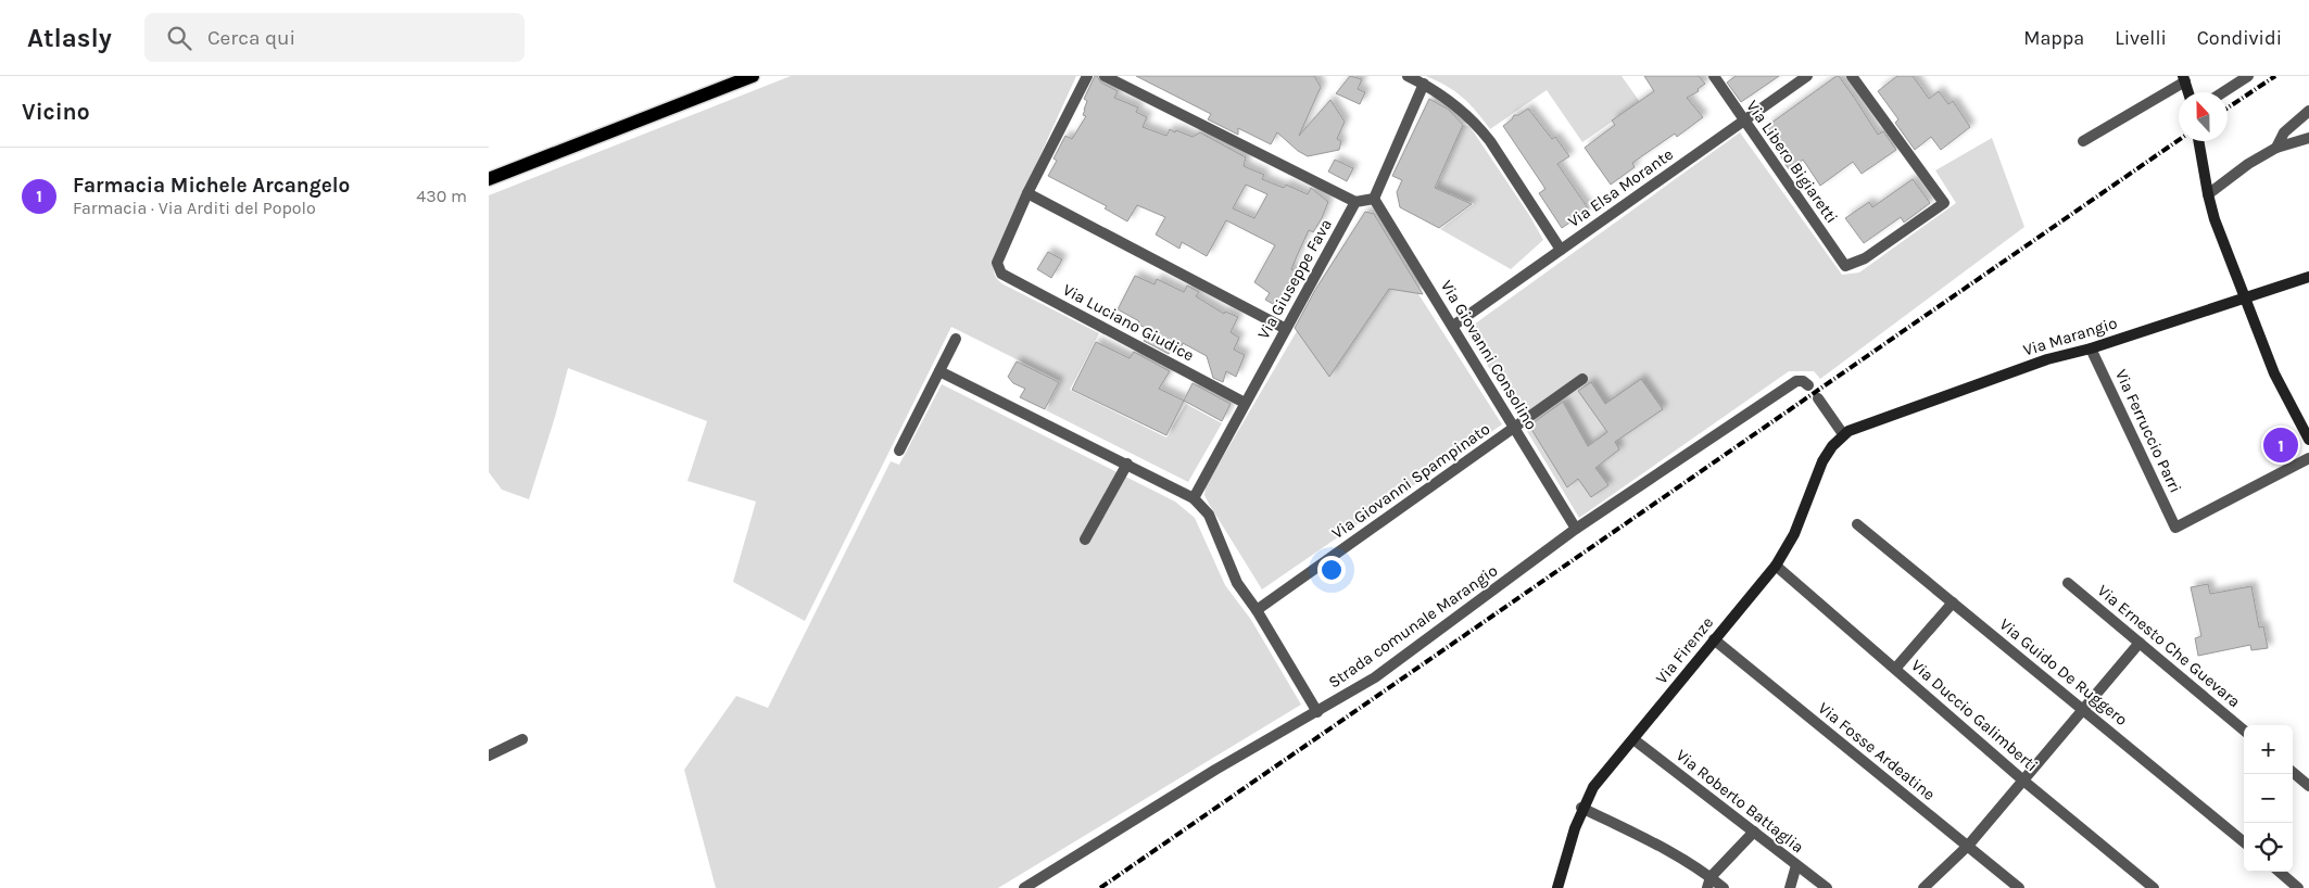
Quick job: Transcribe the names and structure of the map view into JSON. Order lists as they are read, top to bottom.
{
  "streets": {
    "street": [
      "Via Libero Bigiaretti",
      "Via Elsa Morante",
      "Via Giuseppe Fava",
      "Via Luciano Giudice",
      "Via Marangio",
      "Via Giovanni Consolino",
      "Via Ferruccio Parri",
      "Via Giovanni Spampinato",
      "Strada comunale Marangio",
      "Via Ernesto Che Guevara",
      "Via Firenze",
      "Via Guido De Ruggero",
      "Via Duccio Galimberti",
      "Via Fosse Ardeatine",
      "Via Roberto Battaglia"
    ]
  },
  "crossings": [
    ["Via Libero Bigiaretti", "Via Elsa Morante"],
    ["Via Elsa Morante", "Via Giovanni Consolino"],
    ["Via Giuseppe Fava", "Via Luciano Giudice"],
    ["Via Marangio", "Via Ferruccio Parri"],
    ["Via Marangio", "Via Firenze"],
    ["Via Giovanni Consolino", "Via Giovanni Spampinato"],
    ["Via Giovanni Consolino", "Strada comunale Marangio"],
    ["Via Firenze", "Via Duccio Galimberti"],
    ["Via Firenze", "Via Fosse Ardeatine"],
    ["Via Firenze", "Via Roberto Battaglia"]
  ],
  "north": "top",
  "page": {
    "header": "Atlasly",
    "search": "Cerca qui",
    "nav": ["Mappa", "Livelli", "Condividi"],
    "heading": "Vicino",
    "list": [
      {
        "mark": "1",
        "name": "Farmacia Michele Arcangelo",
        "note": "Farmacia · Via Arditi del Popolo",
        "value": "430 m"
      }
    ],
    "pins": "1",
    "map_buttons": ["+", "−"]
  }
}
